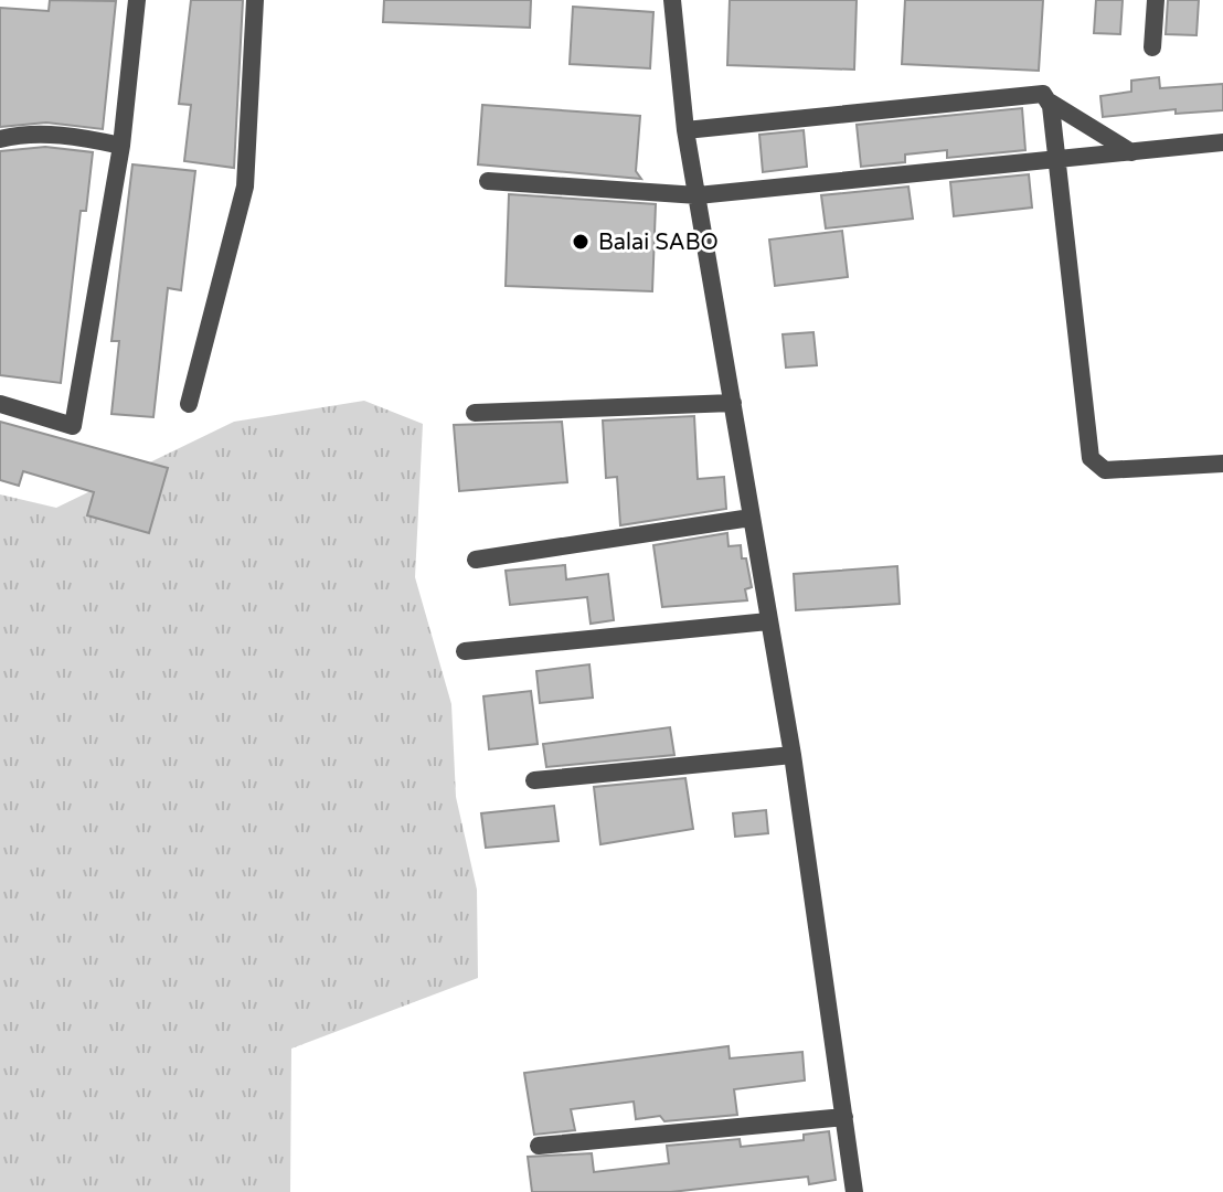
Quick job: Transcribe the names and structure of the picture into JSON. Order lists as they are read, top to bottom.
{
  "places": ["Balai SABO"]
}
